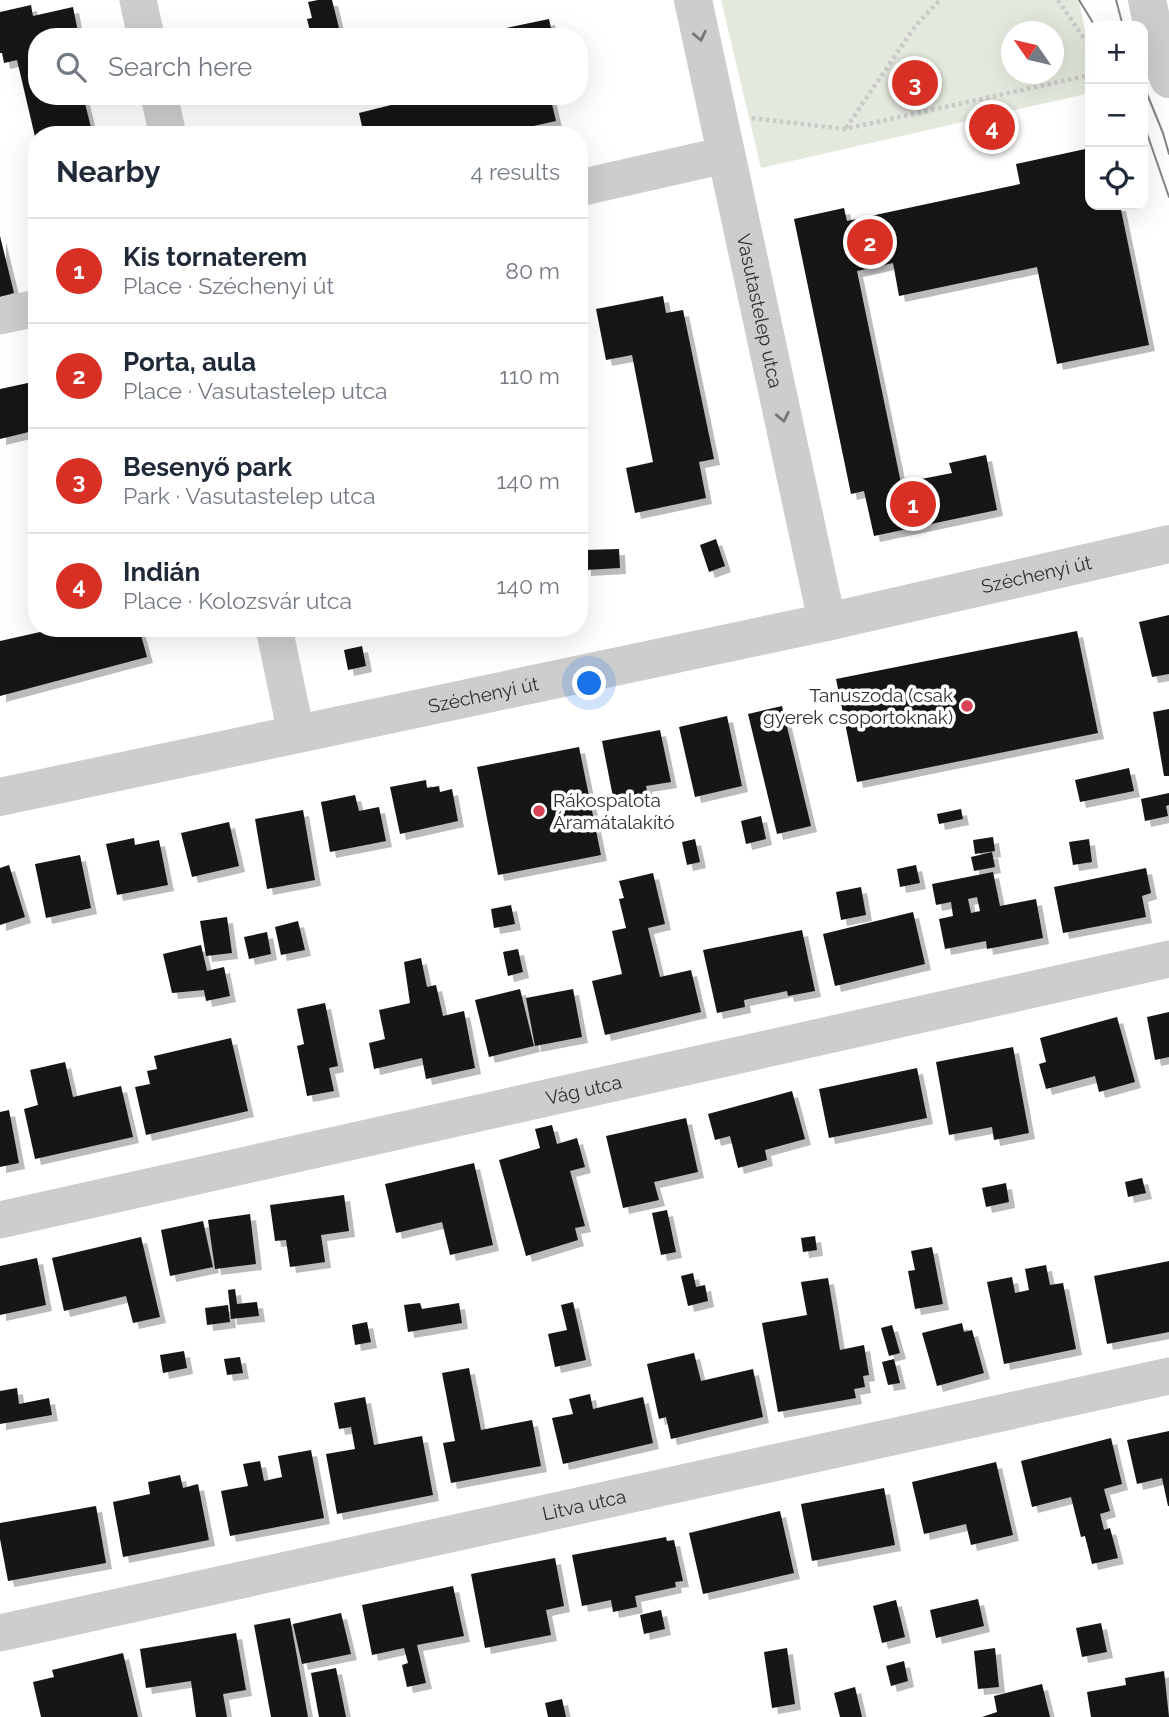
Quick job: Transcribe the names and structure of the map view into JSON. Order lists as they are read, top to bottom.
{
  "streets": {
    "street": [
      "Vasutastelep utca",
      "Széchenyi út",
      "Vág utca",
      "Litva utca"
    ]
  },
  "crossings": [
    ["Vasutastelep utca", "Széchenyi út"]
  ],
  "one_way": ["Vasutastelep utca"],
  "places": ["Tanuszoda (csak gyerek csoportoknak)", "Rákospalota Áramátalakító"],
  "north": "top left",
  "page": {
    "map_buttons": ["+", "−"],
    "search": "Search here",
    "pins": [
      "3",
      "4",
      "2",
      "1"
    ],
    "heading": ["Nearby", "4 results"],
    "list": [
      {
        "mark": "1",
        "name": "Kis tornaterem",
        "note": "Place · Széchenyi út",
        "value": "80 m"
      },
      {
        "mark": "2",
        "name": "Porta, aula",
        "note": "Place · Vasutastelep utca",
        "value": "110 m"
      },
      {
        "mark": "3",
        "name": "Besenyő park",
        "note": "Park · Vasutastelep utca",
        "value": "140 m"
      },
      {
        "mark": "4",
        "name": "Indián",
        "note": "Place · Kolozsvár utca",
        "value": "140 m"
      }
    ]
  }
}
